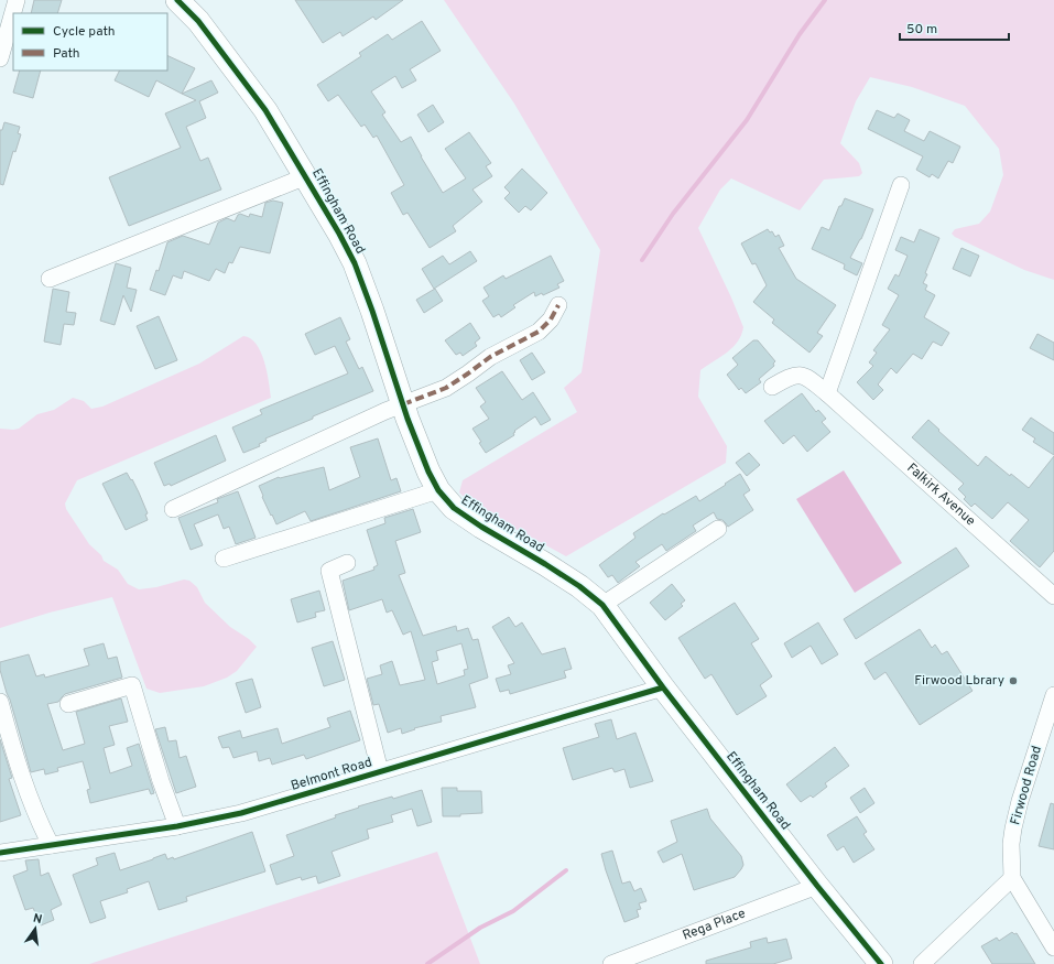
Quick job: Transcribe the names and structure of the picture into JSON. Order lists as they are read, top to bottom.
{
  "streets": {
    "street": [
      "Effingham Road",
      "Falkirk Avenue",
      "Belmont Road",
      "Firwood Road",
      "Rega Place"
    ]
  },
  "crossings": [
    ["Effingham Road", "Belmont Road"],
    ["Effingham Road", "Rega Place"]
  ],
  "places": ["Firwood Lbrary"],
  "legend": ["Cycle path", "Path"],
  "scale_bar": "50 m",
  "north": "top"
}
